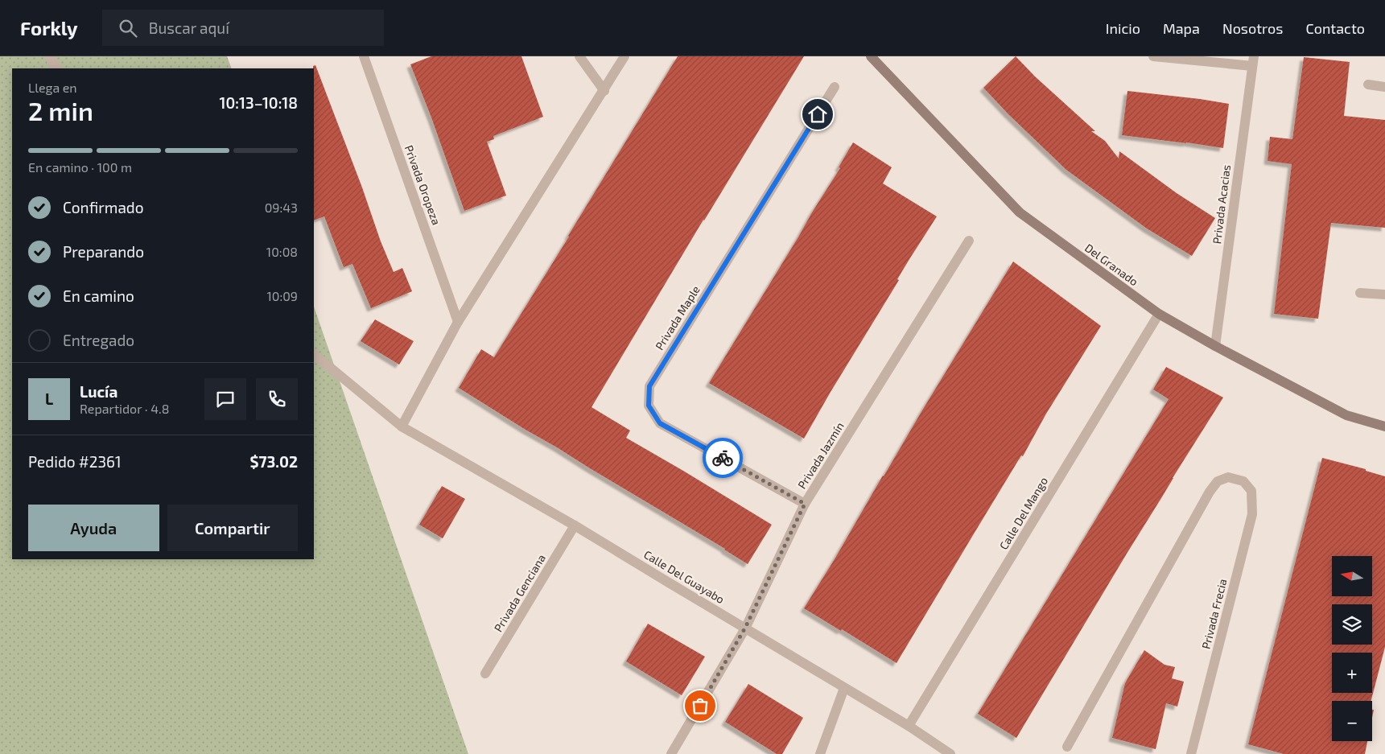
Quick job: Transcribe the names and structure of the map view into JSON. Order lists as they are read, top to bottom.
{
  "streets": {
    "main road": ["Del Granado"],
    "street": [
      "Privada Oropeza",
      "Privada Acacias",
      "Privada Maple",
      "Privada Jazmín",
      "Calle Del Mango",
      "Calle Del Guayabo",
      "Privada Genciana",
      "Privada Frecia"
    ]
  },
  "crossings": [
    ["Privada Acacias", "Del Granado"],
    ["Del Granado", "Calle Del Mango"],
    ["Privada Maple", "Privada Jazmín"],
    ["Privada Jazmín", "Calle Del Guayabo"],
    ["Calle Del Mango", "Calle Del Guayabo"],
    ["Calle Del Guayabo", "Privada Genciana"]
  ],
  "north": "left",
  "page": {
    "header": "Forkly",
    "search": "Buscar aquí",
    "nav": [
      "Inicio",
      "Mapa",
      "Nosotros",
      "Contacto"
    ],
    "heading": ["2 min", "Llega en", "10:13–10:18"],
    "panel": [
      "Lucía",
      "Repartidor · 4.8",
      "Pedido #2361",
      "$73.02"
    ],
    "bar": "En camino · 100 m",
    "list": [
      ["Confirmado", "09:43"],
      ["Preparando", "10:08"],
      ["En camino", "10:09"],
      "Entregado"
    ],
    "round": "L",
    "buttons": ["Ayuda", "Compartir"],
    "map_buttons": ["+", "−"]
  }
}
